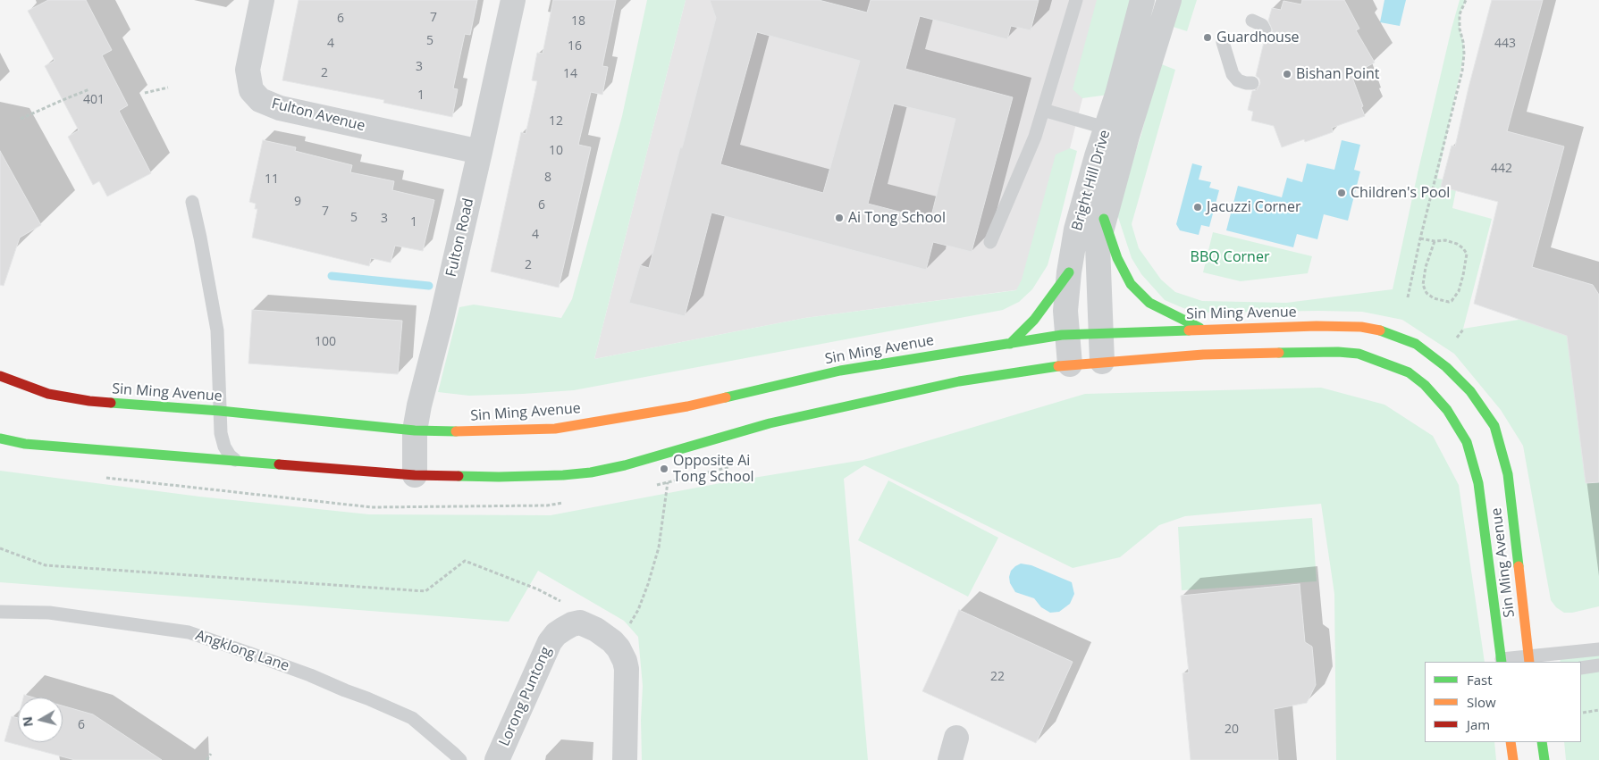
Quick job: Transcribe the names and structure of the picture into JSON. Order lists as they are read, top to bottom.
{
  "streets": {
    "main road": ["Sin Ming Avenue"],
    "street": [
      "Fulton Avenue",
      "Bright Hill Drive",
      "Fulton Road",
      "Lorong Puntong"
    ],
    "lane": ["Angklong Lane"]
  },
  "crossings": [
    ["Fulton Avenue", "Fulton Road"],
    ["Bright Hill Drive", "Sin Ming Avenue"],
    ["Fulton Road", "Sin Ming Avenue"]
  ],
  "parks": ["BBQ Corner"],
  "places": [
    "Guardhouse",
    "Bishan Point",
    "Children's Pool",
    "Jacuzzi Corner",
    "Ai Tong School",
    "Opposite Ai Tong School"
  ],
  "house_numbers": [
    "7",
    "6",
    "18",
    "5",
    "4",
    "443",
    "16",
    "3",
    "2",
    "14",
    "1",
    "401",
    "12",
    "10",
    "442",
    "8",
    "11",
    "9",
    "6",
    "7",
    "5",
    "3",
    "1",
    "4",
    "2",
    "100",
    "22",
    "6",
    "20"
  ],
  "legend": ["Fast", "Slow", "Jam"],
  "north": "left"
}
